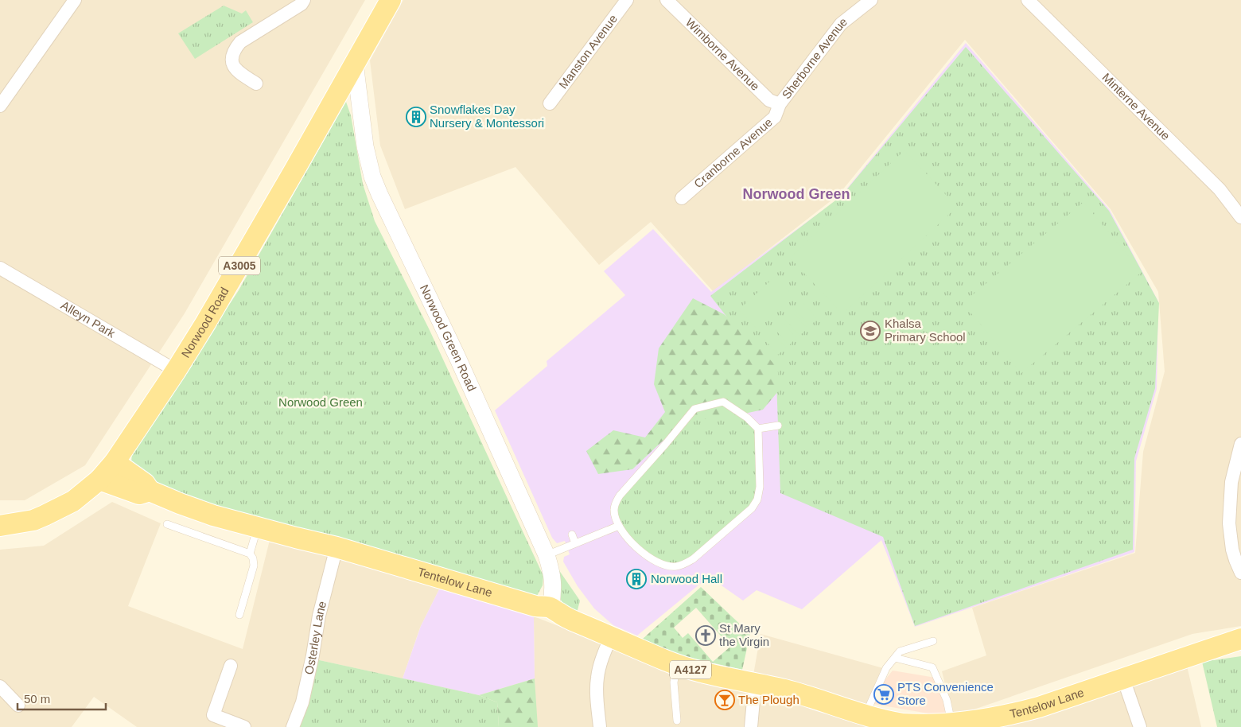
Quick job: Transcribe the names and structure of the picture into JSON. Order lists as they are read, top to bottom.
{
  "streets": {
    "main road": [
      "A3005",
      "Norwood Road",
      "Tentelow Lane",
      "A4127"
    ],
    "street": [
      "Manston Avenue",
      "Wimborne Avenue",
      "Sherborne Avenue",
      "Minterne Avenue",
      "Cranborne Avenue",
      "Alleyn Park",
      "Norwood Green Road",
      "Osterley Lane"
    ]
  },
  "crossings": [
    ["Wimborne Avenue", "Sherborne Avenue"],
    ["Wimborne Avenue", "Cranborne Avenue"],
    ["Sherborne Avenue", "Cranborne Avenue"],
    ["Alleyn Park", "Norwood Road"],
    ["Norwood Road", "Norwood Green Road"],
    ["Norwood Road", "Tentelow Lane"],
    ["Norwood Green Road", "Tentelow Lane"],
    ["Tentelow Lane", "Osterley Lane"]
  ],
  "districts": ["Norwood Green"],
  "parks": ["Norwood Green"],
  "places": {
    "building": ["Snowflakes Day Nursery & Montessori", "Norwood Hall"],
    "school or university": ["Khalsa Primary School"],
    "church": ["St Mary the Virgin"],
    "supermarket": ["PTS Convenience Store"],
    "bar": ["The Plough"]
  },
  "scale_bar": "50 m"
}
